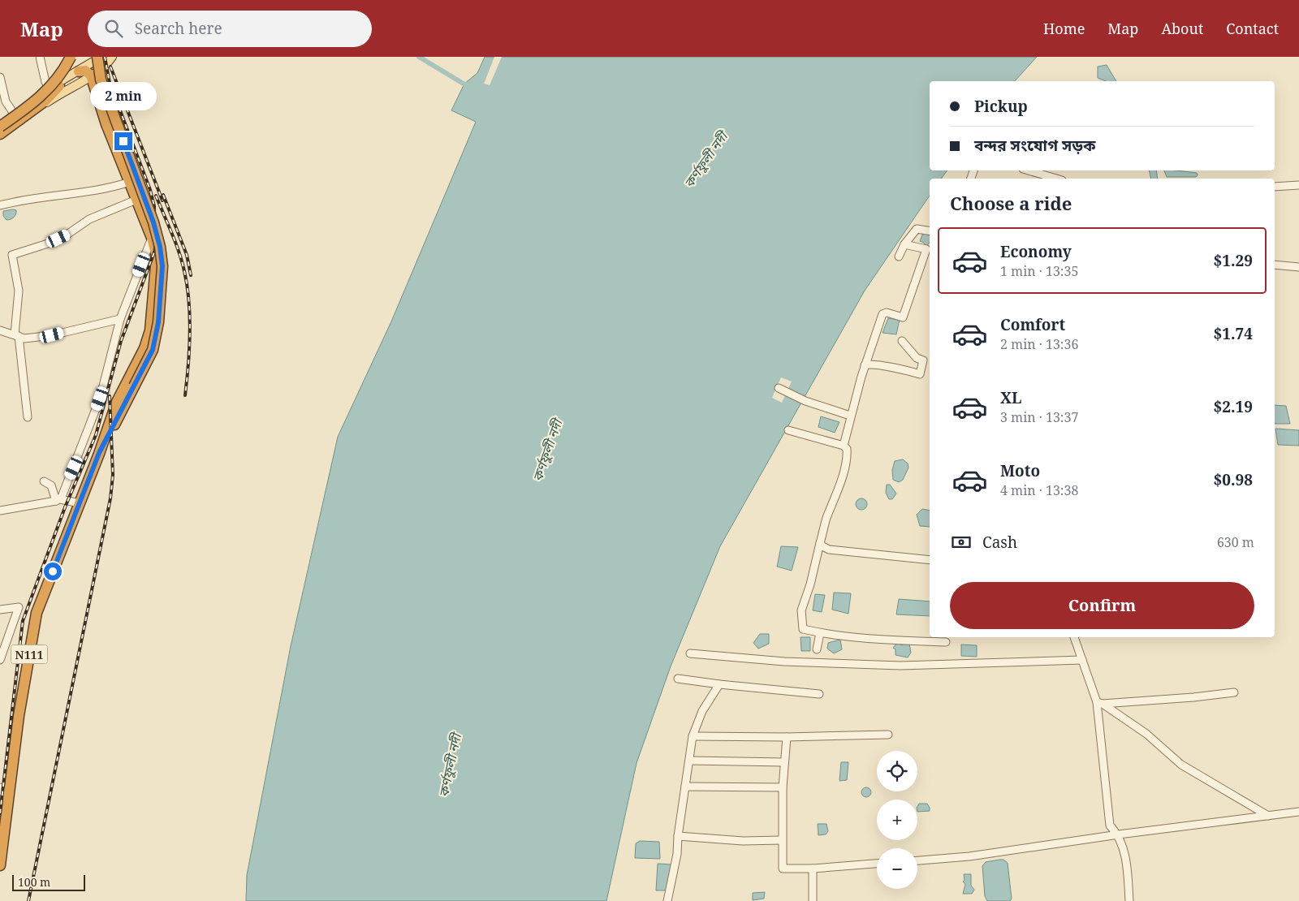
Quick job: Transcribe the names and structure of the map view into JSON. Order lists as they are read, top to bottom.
{
  "streets": {
    "highway": ["N111"]
  },
  "water": ["কর্ণফুলী নদী"],
  "scale_bar": "100 m",
  "page": {
    "header": "Map",
    "search": "Search here",
    "nav": [
      "Home",
      "Map",
      "About",
      "Contact"
    ],
    "banner": ["Pickup", "বন্দর সংযোগ সড়ক"],
    "bubble": "2 min",
    "heading": "Choose a ride",
    "list": [
      {
        "name": "Economy",
        "note": "1 min · 13:35",
        "value": "$1.29"
      },
      {
        "name": "Comfort",
        "note": "2 min · 13:36",
        "value": "$1.74"
      },
      {
        "name": "XL",
        "note": "3 min · 13:37",
        "value": "$2.19"
      },
      {
        "name": "Moto",
        "note": "4 min · 13:38",
        "value": "$0.98"
      }
    ],
    "pay": ["Cash", "630 m"],
    "buttons": "Confirm",
    "map_buttons": ["+", "−"],
    "scale": "100 m"
  }
}
